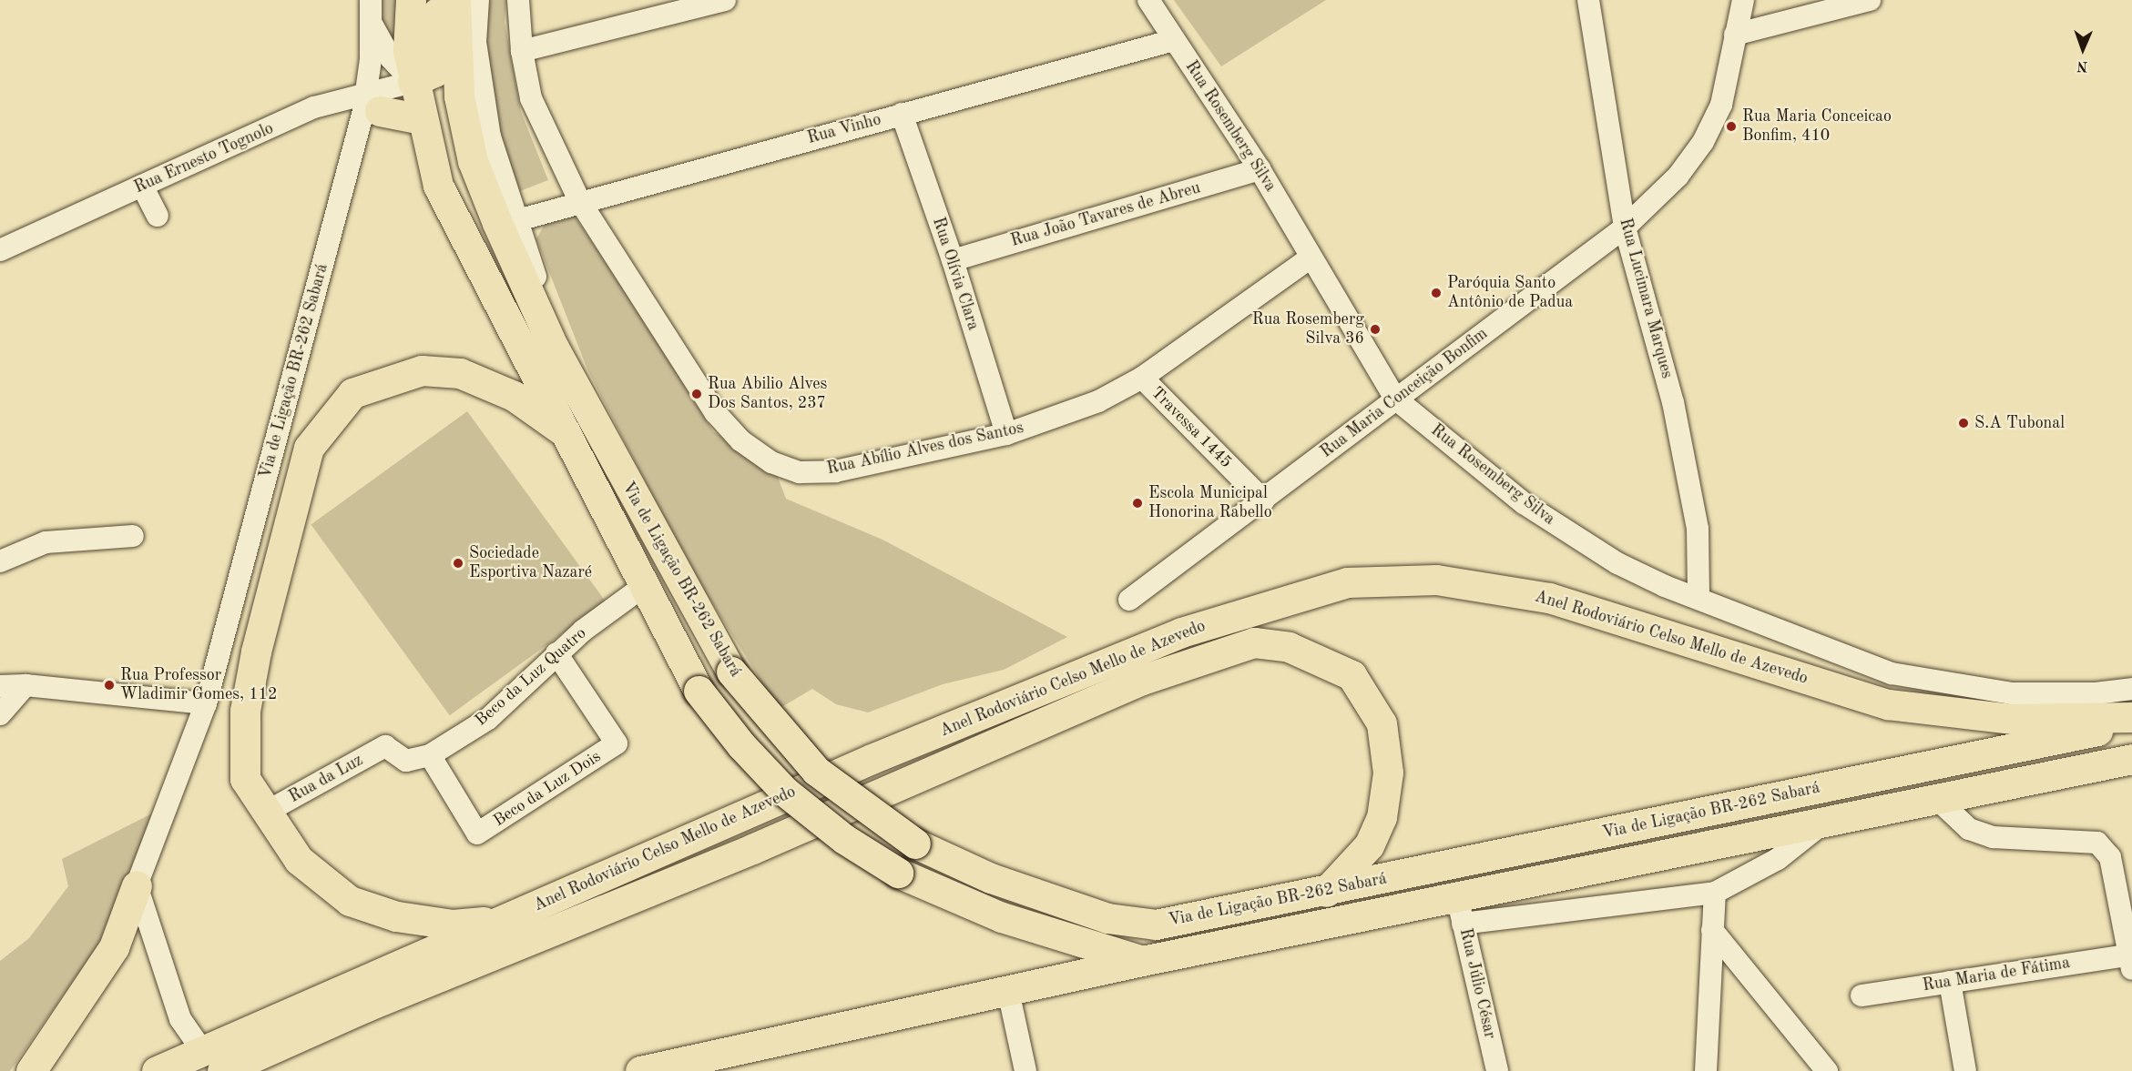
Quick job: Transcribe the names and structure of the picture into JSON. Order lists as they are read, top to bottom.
{
  "streets": {
    "highway": ["Via de Ligação BR-262 Sabará", "Anel Rodoviário Celso Mello de Azevedo"],
    "street": [
      "Rua Rosemberg Silva",
      "Rua Vinho",
      "Rua Ernesto Tognolo",
      "Rua João Tavares de Abreu",
      "Rua Olívia Clara",
      "Rua Lucimara Marques",
      "Rua Maria Conceição Bonfim",
      "Travessa 1445",
      "Rua Abílio Alves dos Santos",
      "Beco da Luz Quatro",
      "Rua da Luz",
      "Beco da Luz Dois",
      "Rua Maria de Fátima",
      "Rua Júlio César"
    ]
  },
  "crossings": [
    ["Rua Rosemberg Silva", "Rua Vinho"],
    ["Rua Rosemberg Silva", "Rua João Tavares de Abreu"],
    ["Rua Rosemberg Silva", "Rua Lucimara Marques"],
    ["Rua Rosemberg Silva", "Via de Ligação BR-262 Sabará"],
    ["Rua Rosemberg Silva", "Rua Maria Conceição Bonfim"],
    ["Rua Rosemberg Silva", "Rua Abílio Alves dos Santos"],
    ["Rua Rosemberg Silva", "Anel Rodoviário Celso Mello de Azevedo"],
    ["Rua Vinho", "Rua Olívia Clara"],
    ["Rua Vinho", "Via de Ligação BR-262 Sabará"],
    ["Rua Vinho", "Rua Abílio Alves dos Santos"],
    ["Rua Ernesto Tognolo", "Via de Ligação BR-262 Sabará"],
    ["Rua João Tavares de Abreu", "Rua Olívia Clara"],
    ["Rua Olívia Clara", "Rua Abílio Alves dos Santos"],
    ["Rua Lucimara Marques", "Rua Maria Conceição Bonfim"],
    ["Via de Ligação BR-262 Sabará", "Anel Rodoviário Celso Mello de Azevedo"],
    ["Via de Ligação BR-262 Sabará", "Beco da Luz Quatro"],
    ["Rua Maria Conceição Bonfim", "Travessa 1445"],
    ["Travessa 1445", "Rua Abílio Alves dos Santos"],
    ["Beco da Luz Quatro", "Rua da Luz"],
    ["Beco da Luz Quatro", "Beco da Luz Dois"]
  ],
  "places": [
    "Rua Maria Conceicao Bonfim, 410",
    "Paróquia Santo Antônio de Padua",
    "Rua Rosemberg Silva 36",
    "Rua Abilio Alves Dos Santos, 237",
    "S.A Tubonal",
    "Escola Municipal Honorina Rabello",
    "Sociedade Esportiva Nazaré",
    "Rua Professor Wladimir Gomes, 112"
  ],
  "north": "bottom"
}
